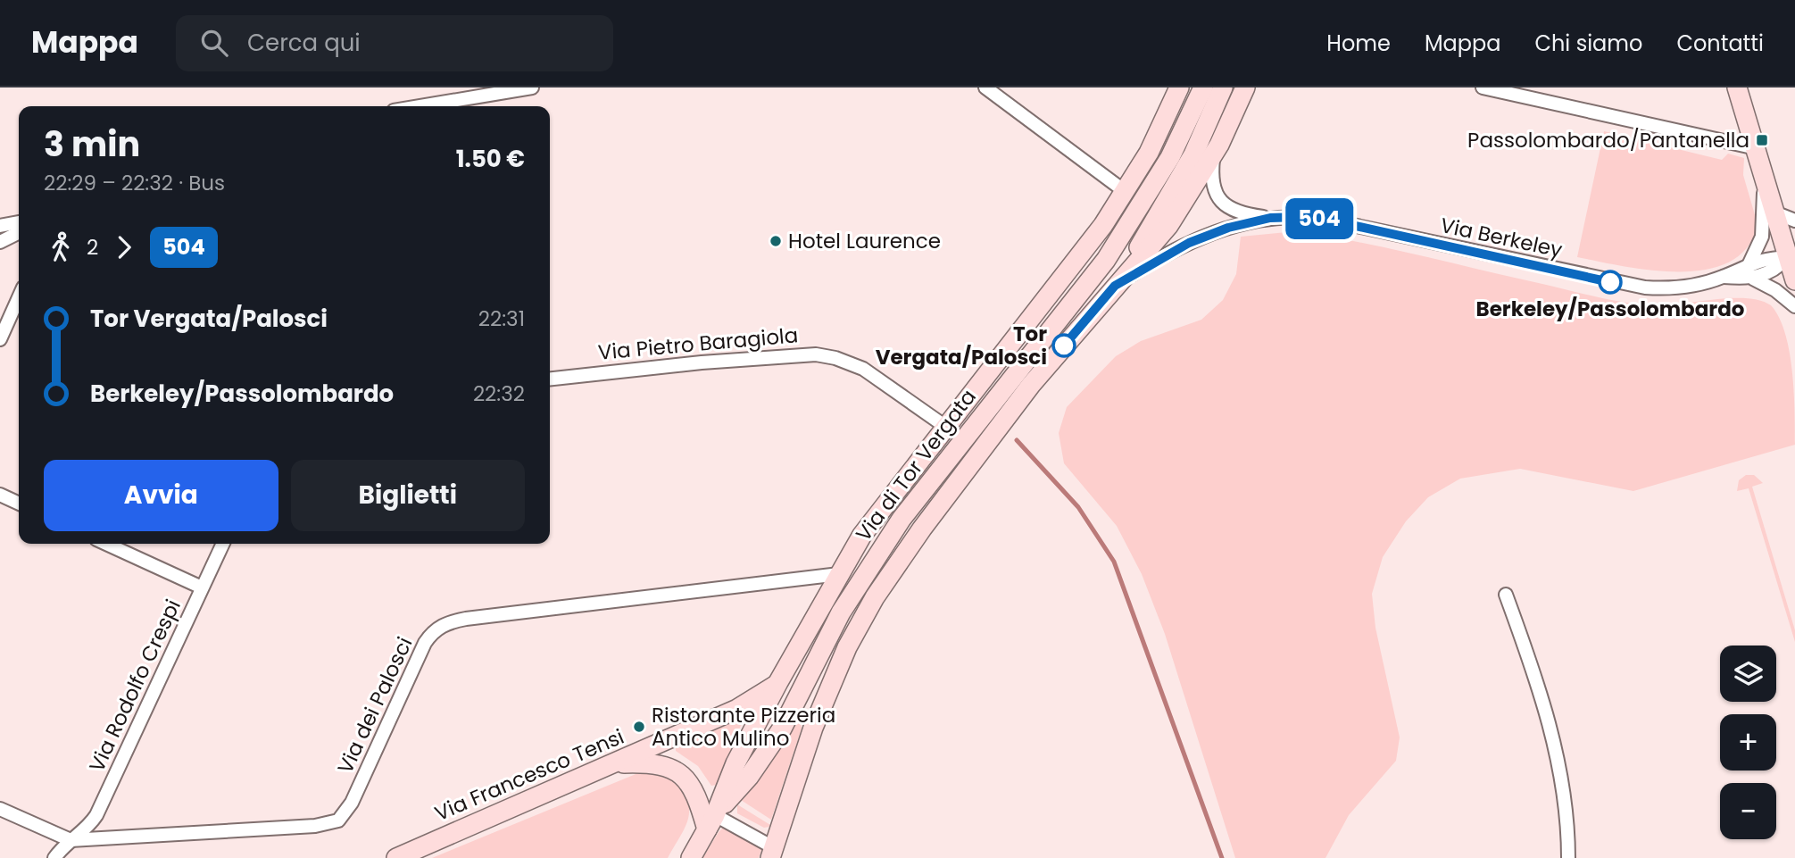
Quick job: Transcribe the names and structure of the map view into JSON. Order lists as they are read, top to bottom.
{
  "streets": {
    "main road": ["Via di Tor Vergata", "Via Francesco Tensi"],
    "street": [
      "Via Berkeley",
      "Via Pietro Baragiola",
      "Via Rodolfo Crespi",
      "Via dei Palosci"
    ]
  },
  "crossings": [
    ["Via Berkeley", "Via di Tor Vergata"],
    ["Via Pietro Baragiola", "Via di Tor Vergata"],
    ["Via di Tor Vergata", "Via dei Palosci"],
    ["Via di Tor Vergata", "Via Francesco Tensi"],
    ["Via Rodolfo Crespi", "Via dei Palosci"]
  ],
  "places": {
    "transit": ["Passolombardo/Pantanella"],
    "other": [
      "Hotel Laurence",
      "Berkeley/Passolombardo",
      "Tor Vergata/Palosci",
      "Ristorante Pizzeria Antico Mulino"
    ]
  },
  "lines": ["bus line 504"],
  "page": {
    "header": "Mappa",
    "search": "Cerca qui",
    "nav": [
      "Home",
      "Mappa",
      "Chi siamo",
      "Contatti"
    ],
    "on_map": "504",
    "heading": ["3 min", "22:29 – 22:32 · Bus", "1.50 €"],
    "legs": ["2", "504"],
    "list": [
      {
        "name": "Tor Vergata/Palosci",
        "value": "22:31"
      },
      {
        "name": "Berkeley/Passolombardo",
        "value": "22:32"
      }
    ],
    "buttons": ["Avvia", "Biglietti"],
    "map_buttons": ["+", "−"]
  }
}
